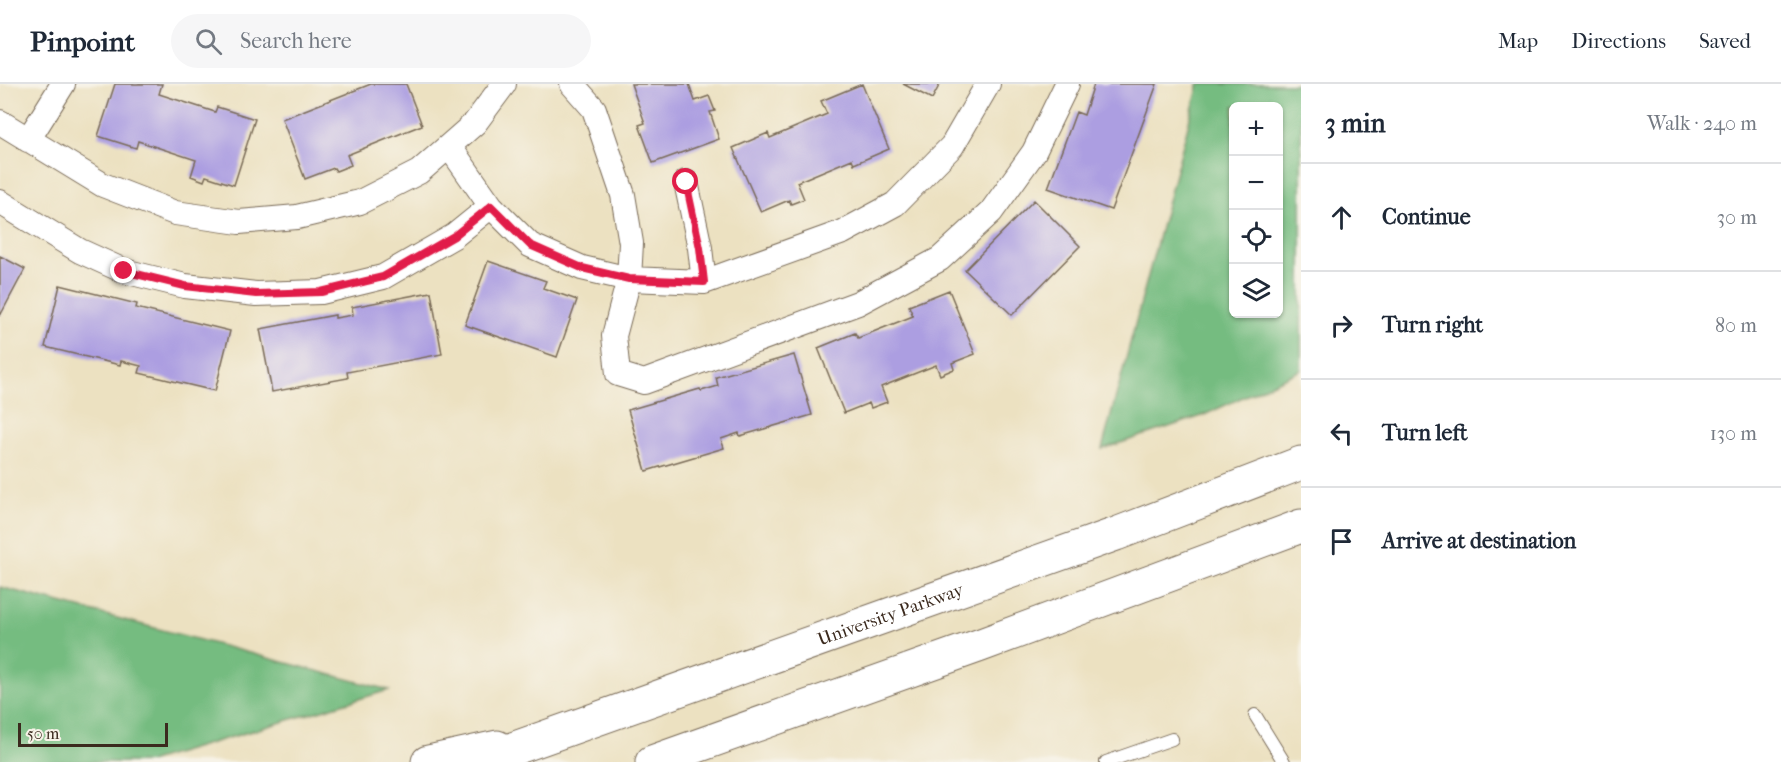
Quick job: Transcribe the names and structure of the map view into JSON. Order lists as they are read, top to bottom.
{
  "streets": {
    "highway": ["University Parkway"]
  },
  "scale_bar": "50 m",
  "page": {
    "header": "Pinpoint",
    "search": "Search here",
    "nav": ["Map", "Directions", "Saved"],
    "heading": ["3 min", "Walk · 240 m"],
    "map_buttons": ["+", "−"],
    "list": [
      ["Continue", "30 m"],
      ["Turn right", "80 m"],
      ["Turn left", "130 m"],
      "Arrive at destination"
    ],
    "scale": "50 m"
  }
}
